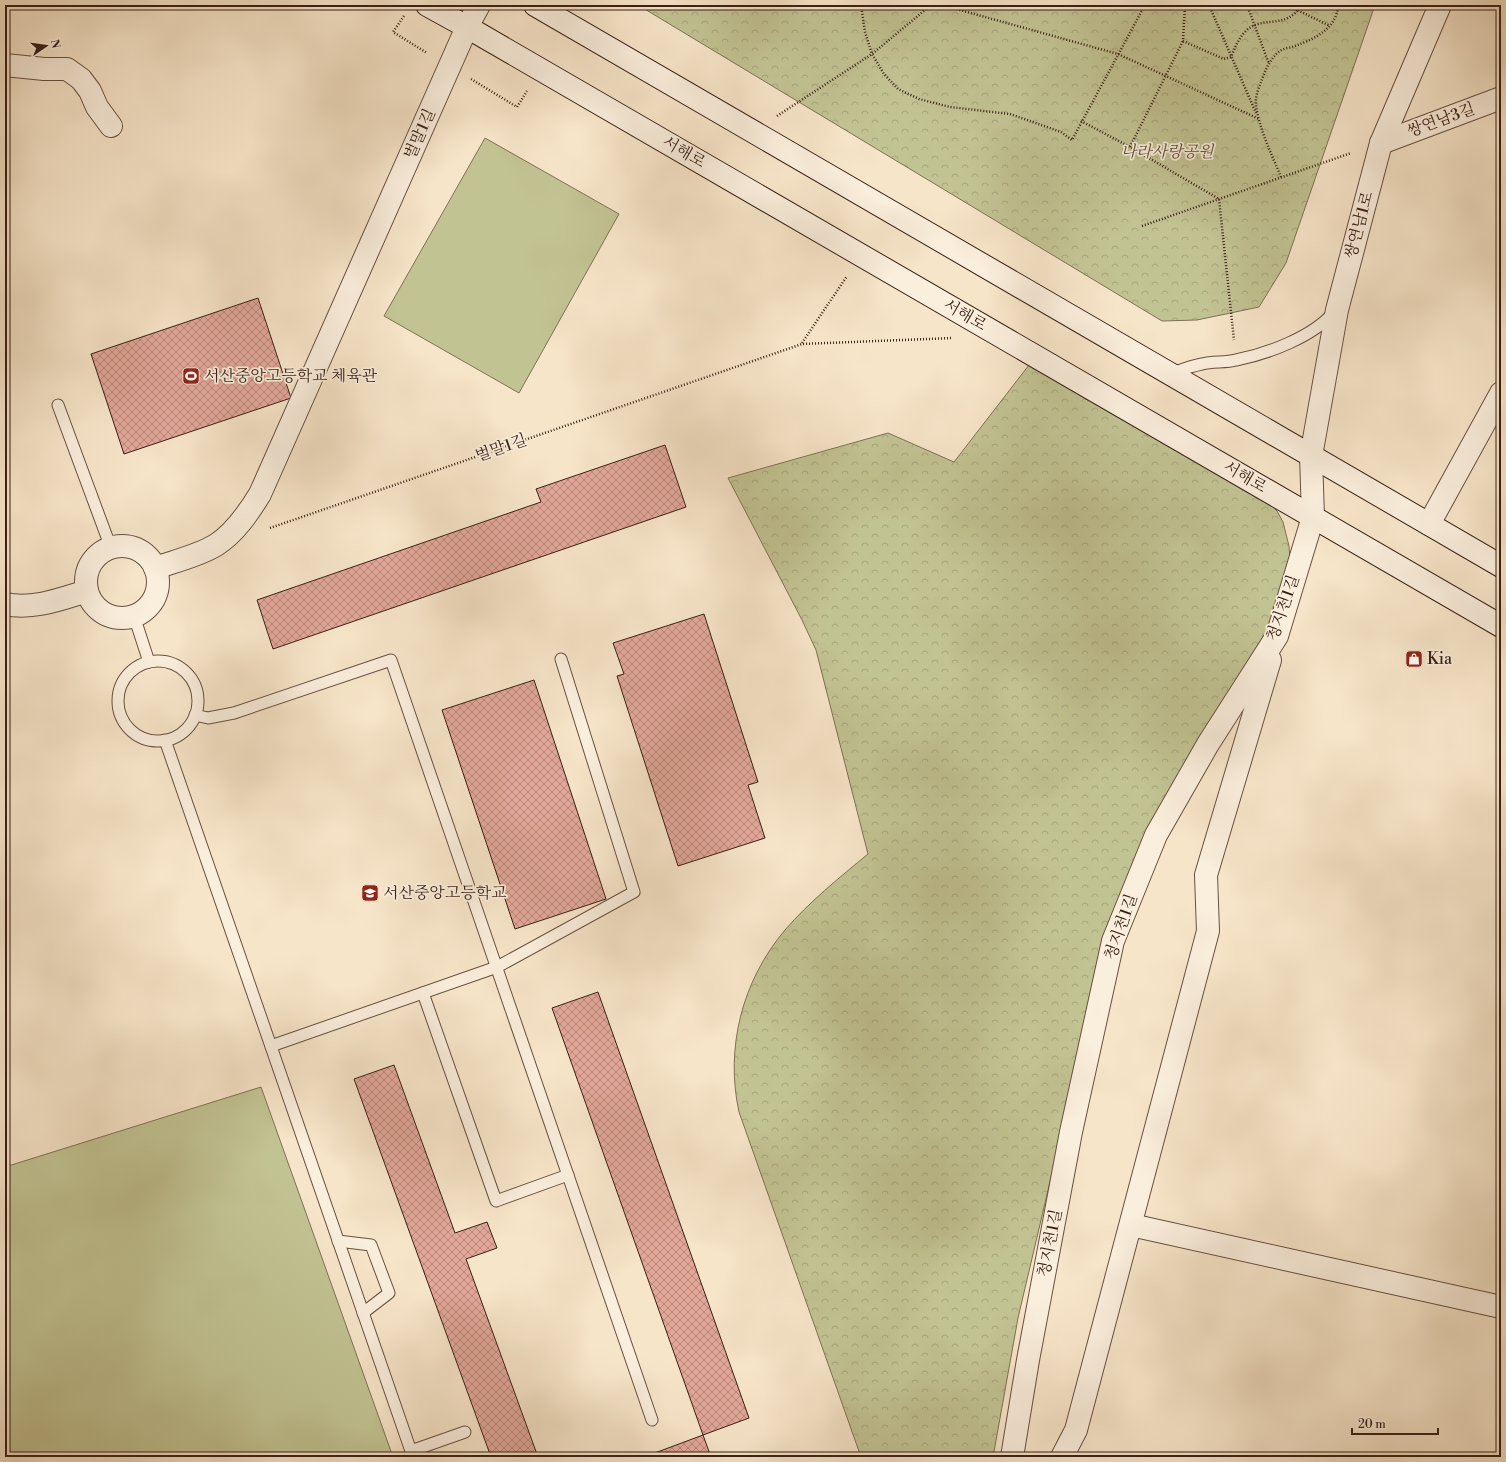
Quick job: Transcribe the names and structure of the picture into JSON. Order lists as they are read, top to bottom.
{
  "streets": {
    "street": [
      "쌍연남3길",
      "벌말1길",
      "서해로",
      "쌍연남1로",
      "청지천1길"
    ]
  },
  "crossings": [
    ["쌍연남3길", "쌍연남1로"],
    ["벌말1길", "서해로"],
    ["서해로", "청지천1길"],
    ["쌍연남1로", "청지천1길"]
  ],
  "parks": ["나라사랑공원"],
  "places": {
    "sports": ["서산중앙고등학교 체육관"],
    "shop": ["Kia"],
    "school or university": ["서산중앙고등학교"]
  },
  "scale_bar": "20 m",
  "north": "right"
}
